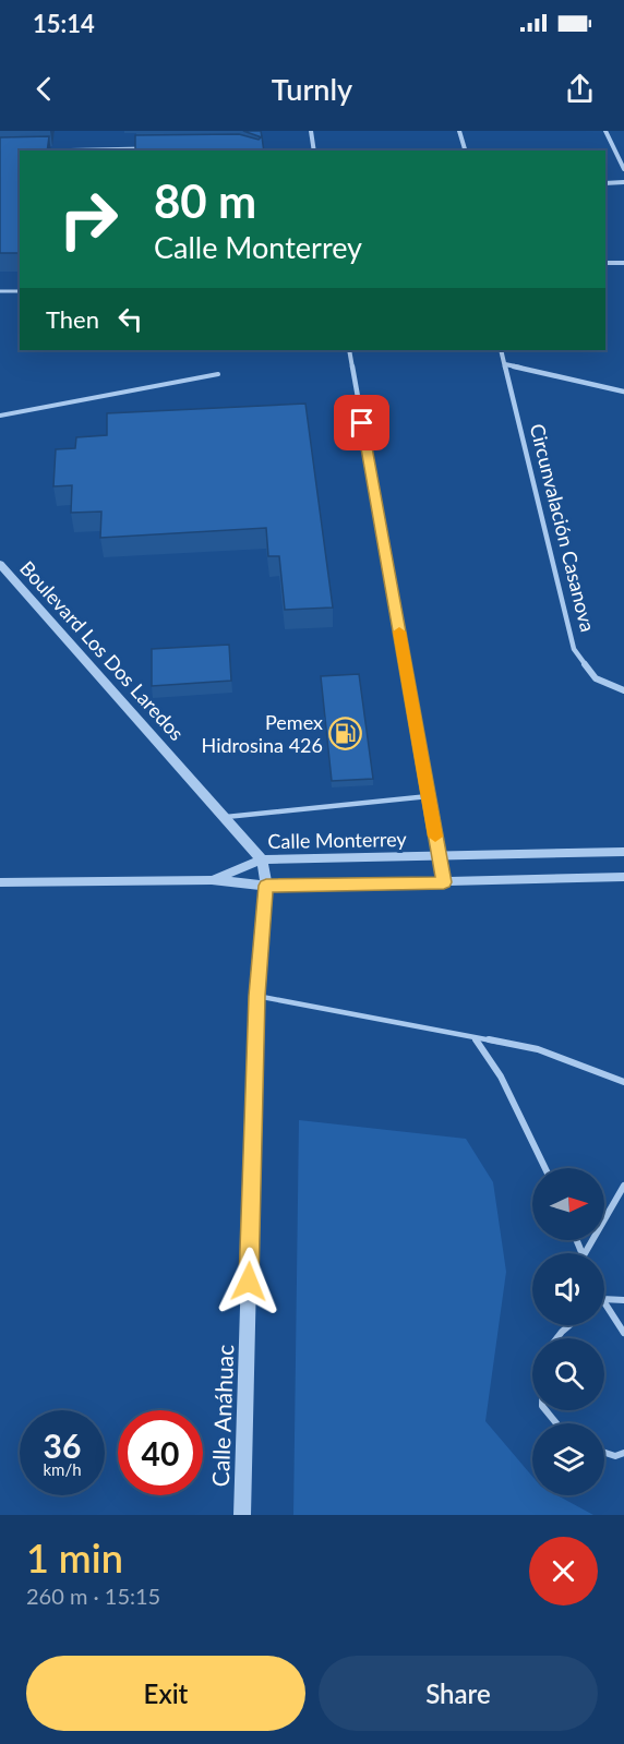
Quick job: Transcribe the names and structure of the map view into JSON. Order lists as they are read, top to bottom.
{
  "streets": {
    "street": [
      "Circunvalación Casanova",
      "Boulevard Los Dos Laredos",
      "Calle Monterrey",
      "Calle Anáhuac"
    ]
  },
  "crossings": [
    ["Boulevard Los Dos Laredos", "Calle Monterrey"],
    ["Calle Monterrey", "Calle Anáhuac"]
  ],
  "places": {
    "fuel station": ["Pemex Hidrosina 426"]
  },
  "north": "right",
  "page": {
    "status": "15:14",
    "header": "Turnly",
    "turn": ["80 m", "Calle Monterrey"],
    "then": "Then",
    "speed": "36 km/h",
    "limit": "40",
    "heading": ["1 min", "260 m · 15:15"],
    "buttons": ["Exit", "Share"]
  }
}
